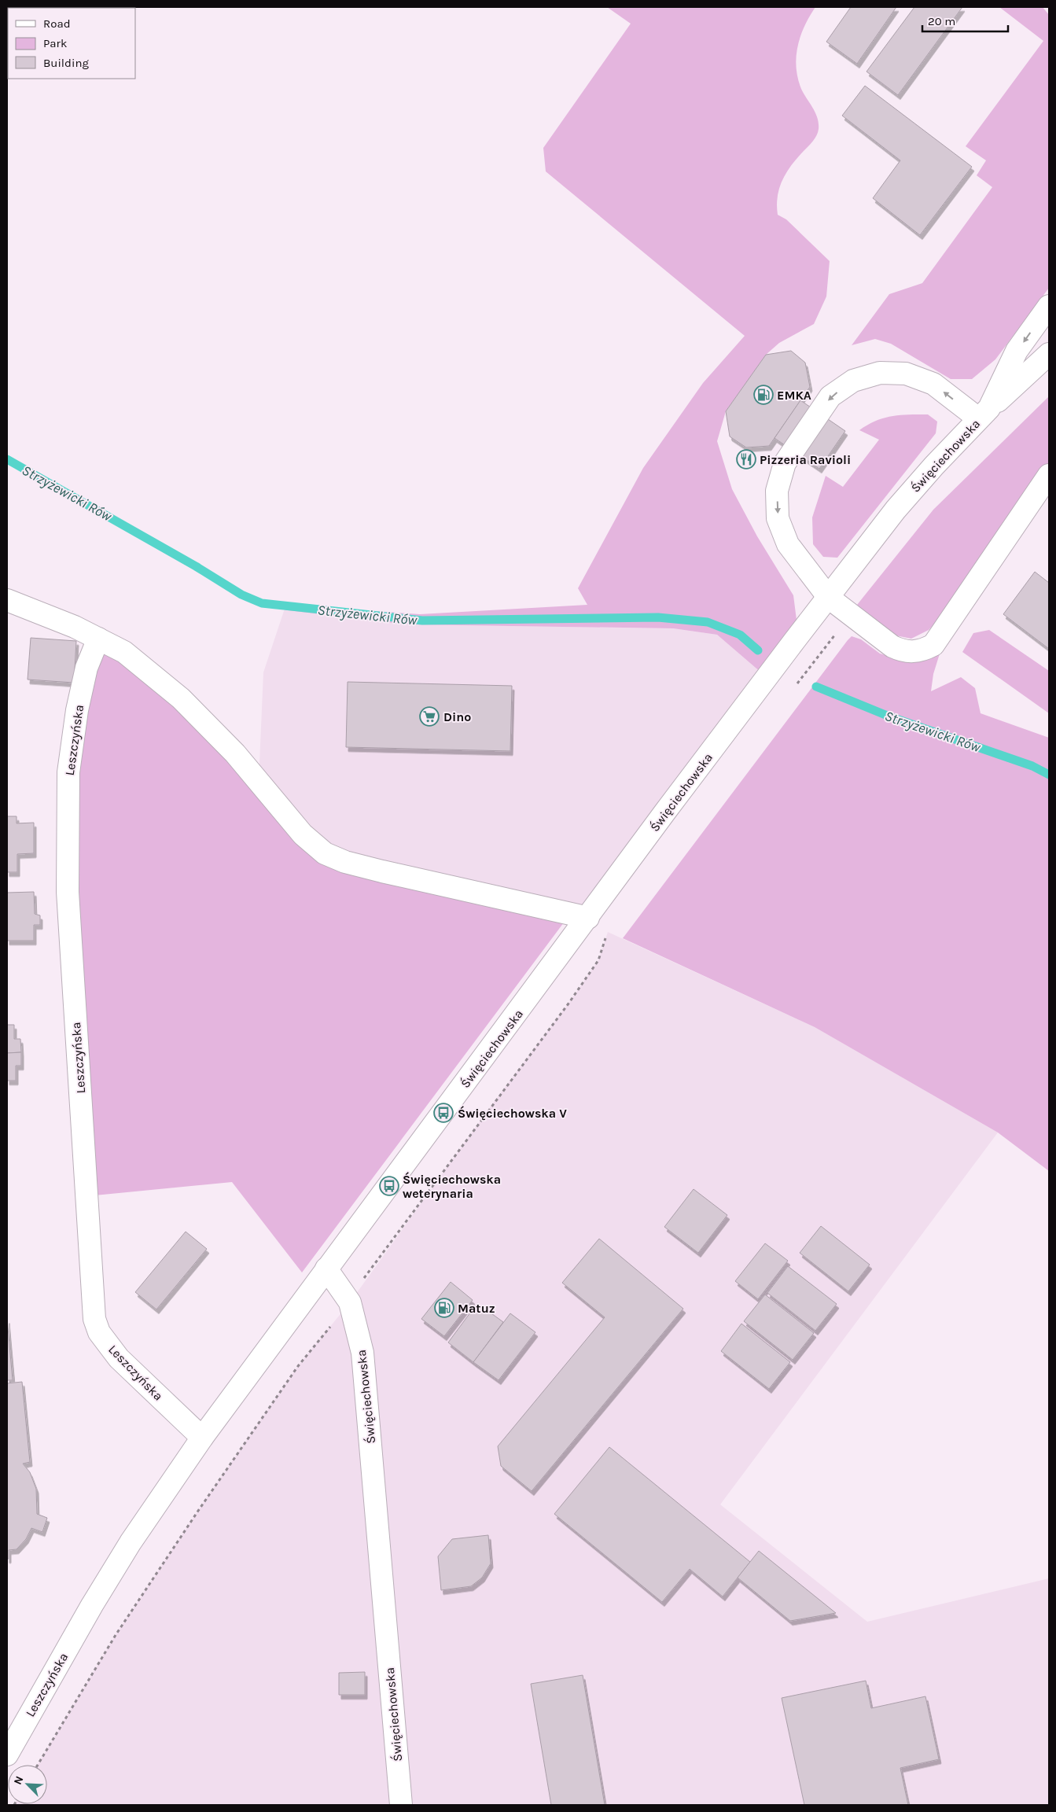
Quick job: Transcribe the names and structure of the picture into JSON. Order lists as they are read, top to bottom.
{
  "streets": {
    "street": ["Święciechowska", "Leszczyńska"]
  },
  "crossings": [
    ["Święciechowska", "Leszczyńska"]
  ],
  "water": ["Strzyżewicki Rów"],
  "places": {
    "fuel station": ["EMKA", "Matuz"],
    "restaurant": ["Pizzeria Ravioli"],
    "supermarket": ["Dino"],
    "bus stop": ["Święciechowska V", "Święciechowska weterynaria"]
  },
  "legend": ["Road", "Park", "Building"],
  "scale_bar": "20 m",
  "north": "top left"
}
